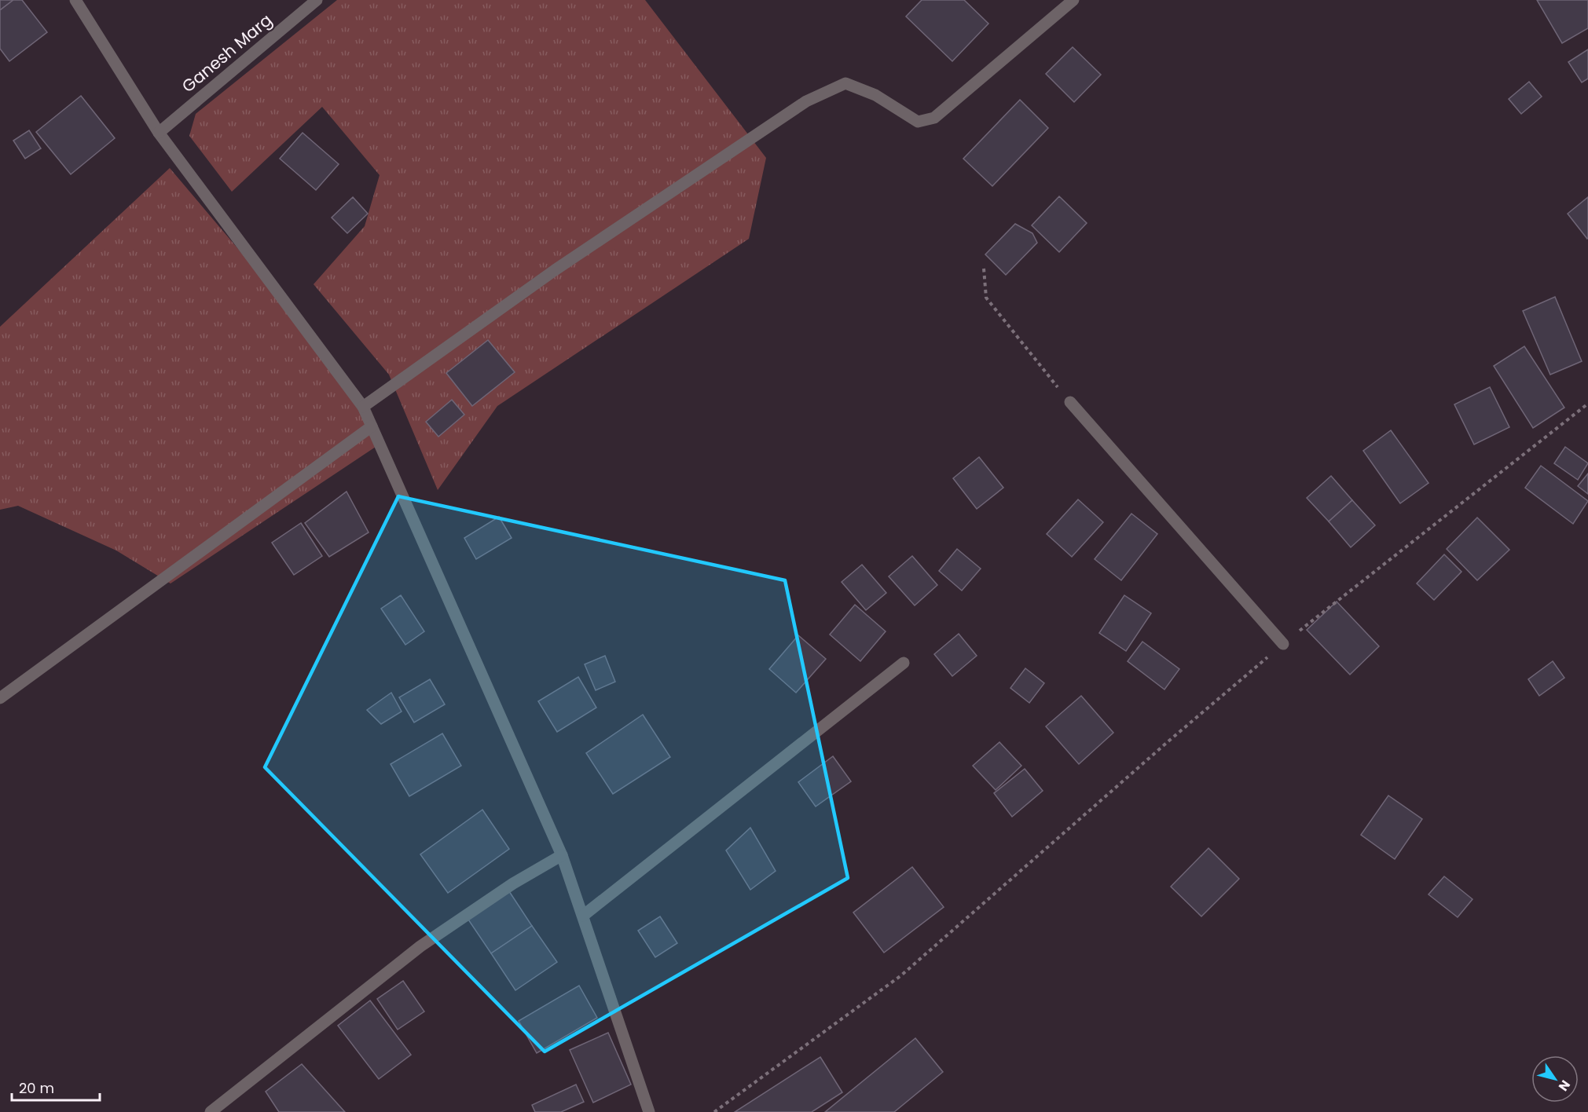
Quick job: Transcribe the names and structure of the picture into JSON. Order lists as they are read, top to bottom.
{
  "streets": {
    "street": ["Ganesh Marg"]
  },
  "scale_bar": "20 m",
  "north": "bottom right"
}
